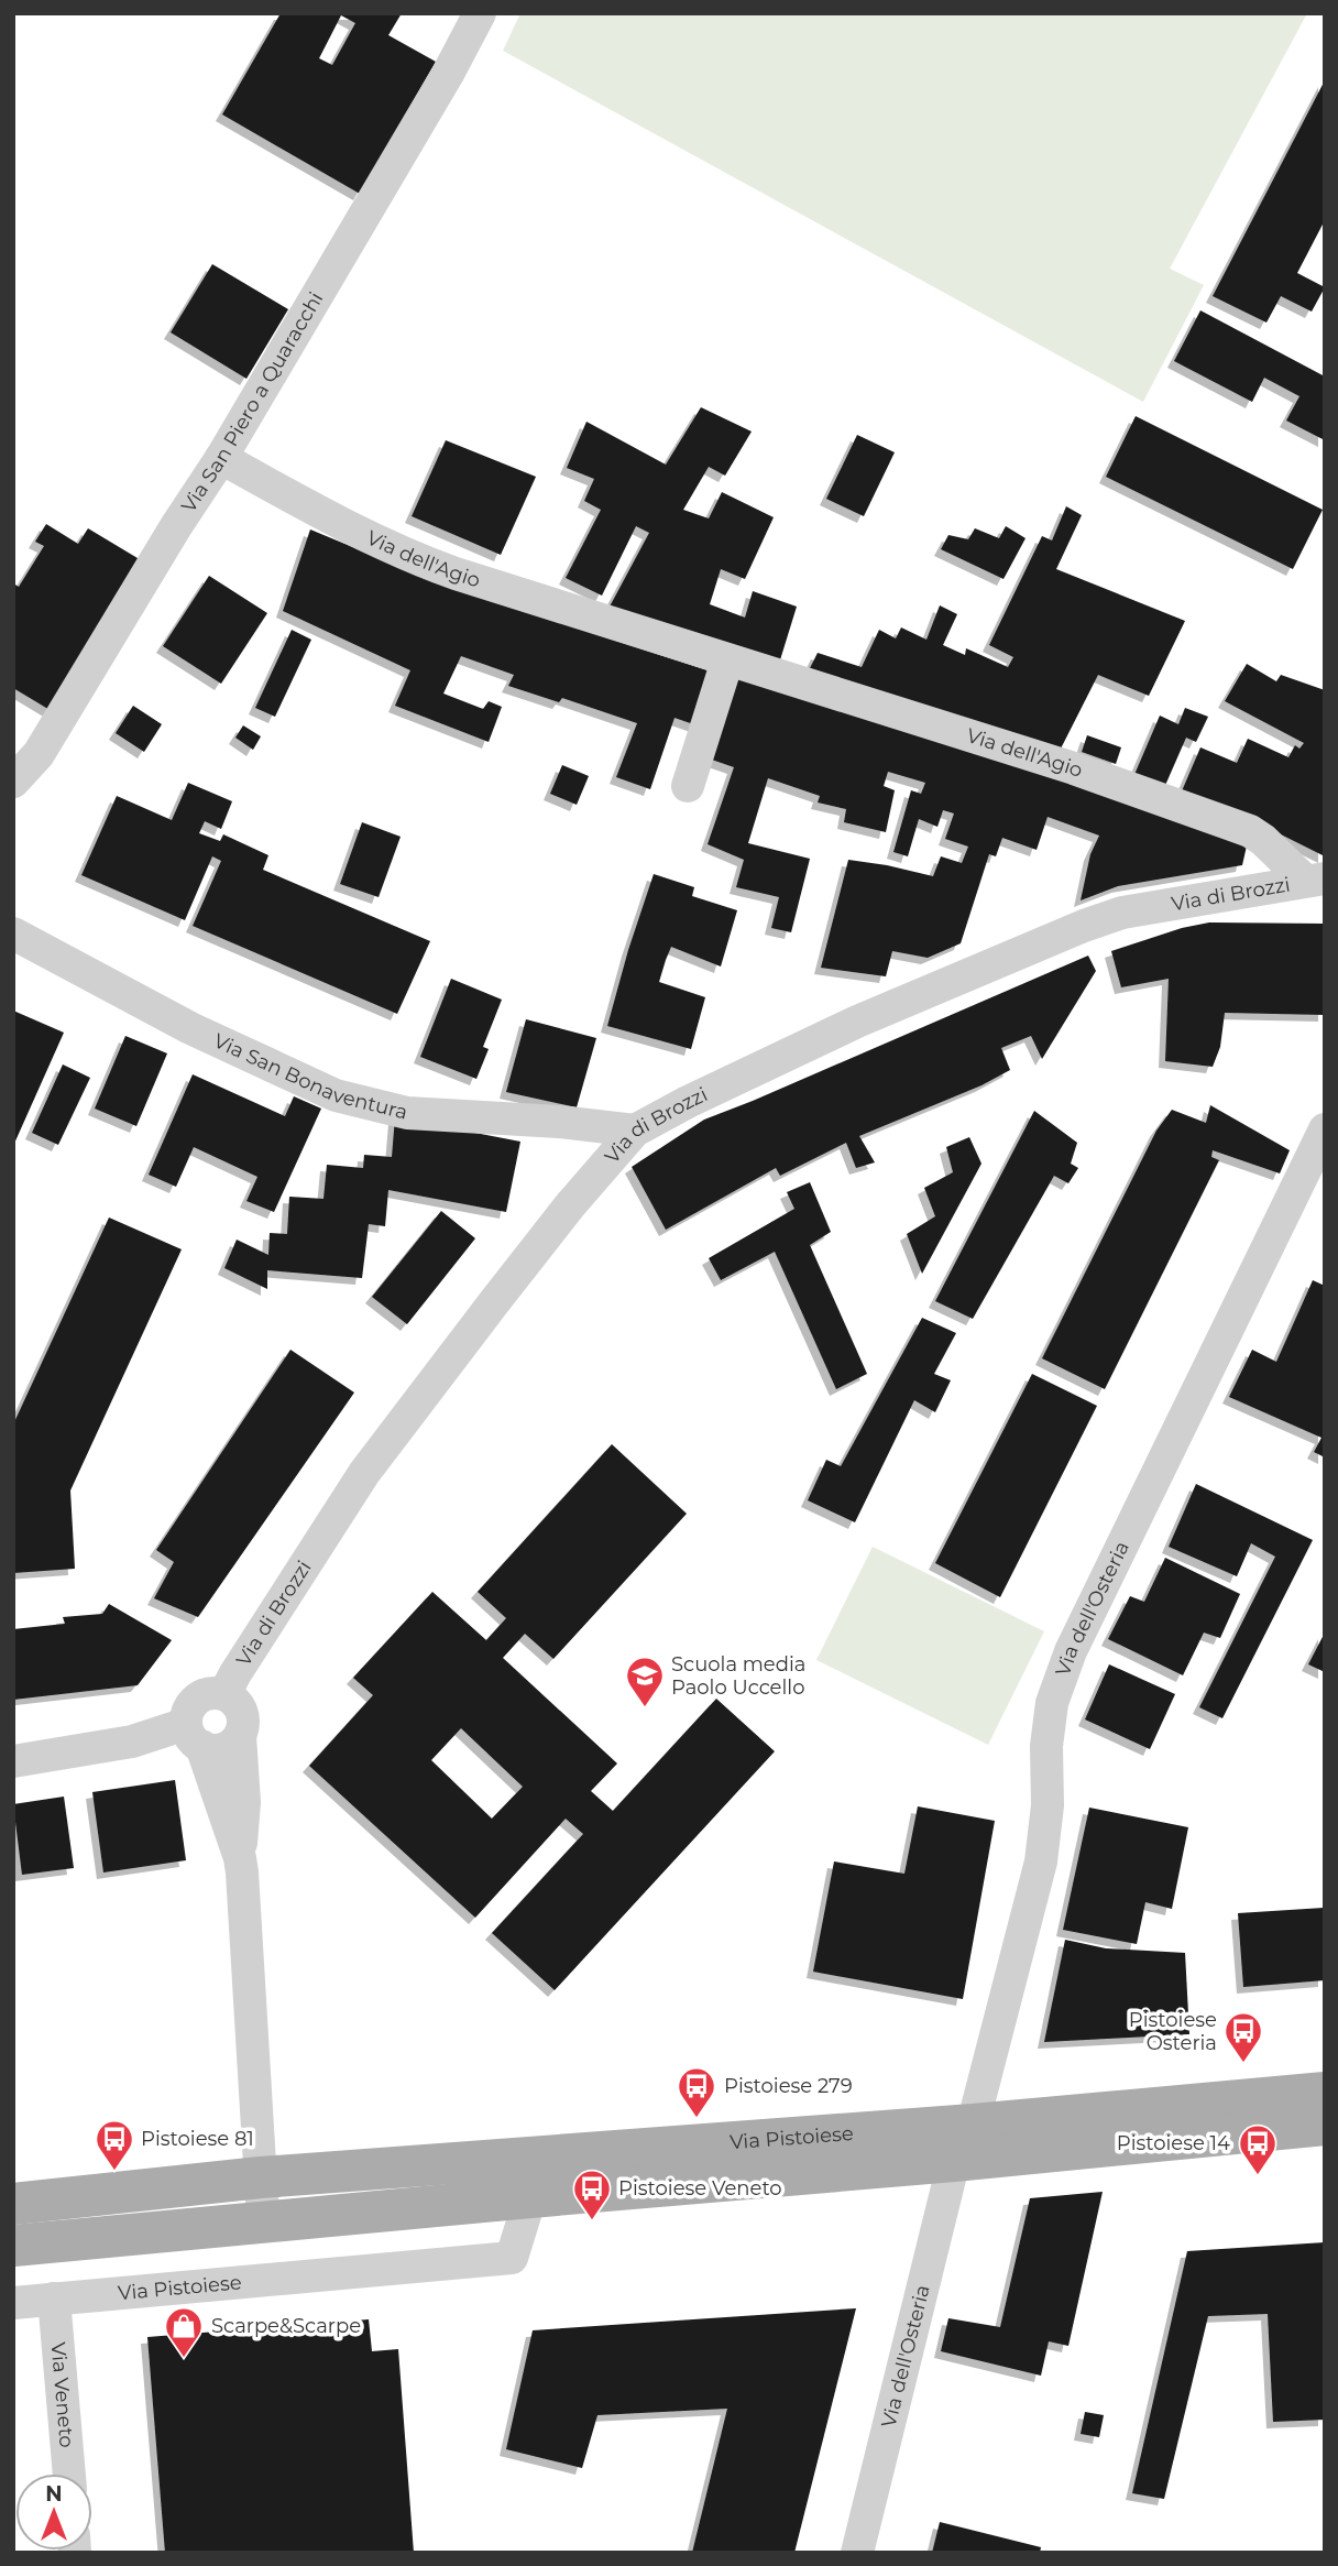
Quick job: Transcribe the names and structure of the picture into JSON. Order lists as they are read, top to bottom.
{
  "streets": {
    "main road": ["Via Pistoiese"],
    "street": [
      "Via San Piero a Quaracchi",
      "Via dell'Agio",
      "Via di Brozzi",
      "Via San Bonaventura",
      "Via dell'Osteria",
      "Via Veneto"
    ]
  },
  "crossings": [
    ["Via San Piero a Quaracchi", "Via dell'Agio"],
    ["Via dell'Agio", "Via di Brozzi"],
    ["Via di Brozzi", "Via San Bonaventura"],
    ["Via dell'Osteria", "Via Pistoiese"],
    ["Via Pistoiese", "Via Veneto"]
  ],
  "places": {
    "school or university": ["Scuola media Paolo Uccello"],
    "bus stop": [
      "Pistoiese Osteria",
      "Pistoiese 279",
      "Pistoiese 81",
      "Pistoiese 14",
      "Pistoiese Veneto"
    ],
    "shop": ["Scarpe&Scarpe"]
  },
  "north": "top"
}
